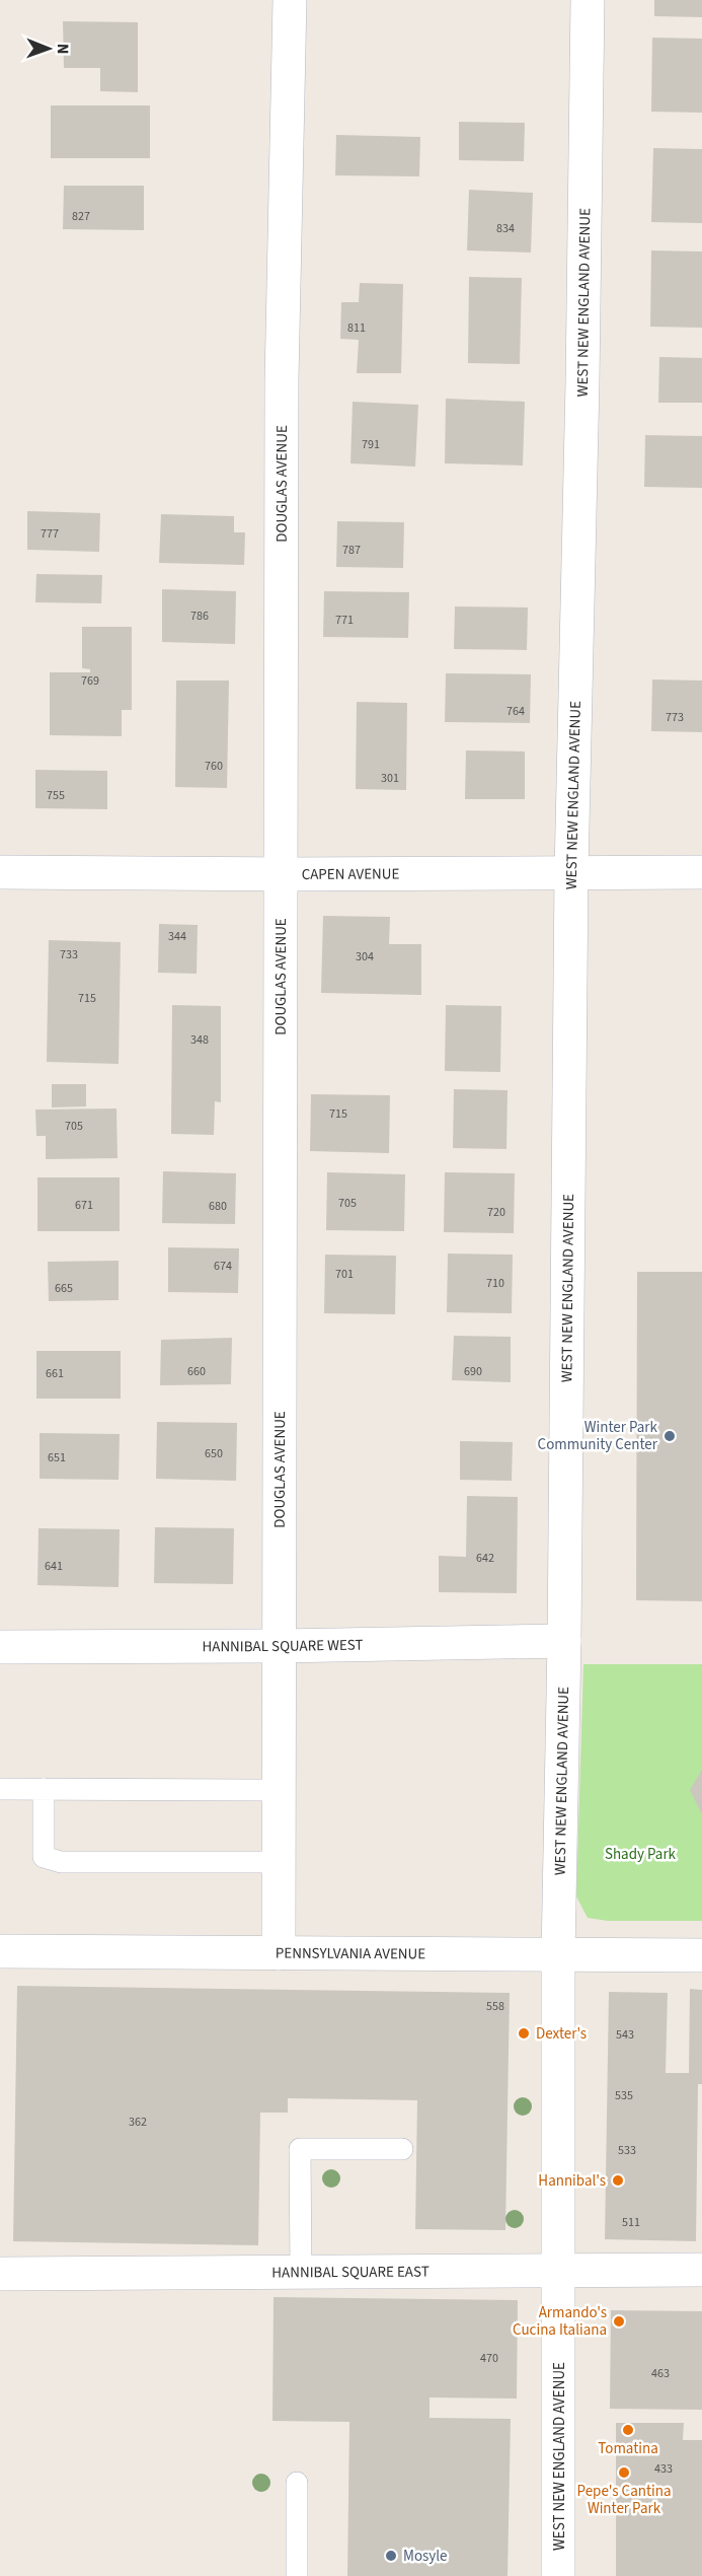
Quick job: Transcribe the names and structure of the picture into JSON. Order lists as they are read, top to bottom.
{
  "streets": {
    "street": [
      "WEST NEW ENGLAND AVENUE",
      "DOUGLAS AVENUE",
      "CAPEN AVENUE",
      "HANNIBAL SQUARE WEST",
      "PENNSYLVANIA AVENUE",
      "HANNIBAL SQUARE EAST"
    ]
  },
  "crossings": [
    ["WEST NEW ENGLAND AVENUE", "CAPEN AVENUE"],
    ["WEST NEW ENGLAND AVENUE", "HANNIBAL SQUARE WEST"],
    ["WEST NEW ENGLAND AVENUE", "PENNSYLVANIA AVENUE"],
    ["WEST NEW ENGLAND AVENUE", "HANNIBAL SQUARE EAST"],
    ["DOUGLAS AVENUE", "CAPEN AVENUE"],
    ["DOUGLAS AVENUE", "HANNIBAL SQUARE WEST"],
    ["DOUGLAS AVENUE", "PENNSYLVANIA AVENUE"]
  ],
  "parks": ["Shady Park"],
  "places": [
    "Winter Park Community Center",
    "Dexter's",
    "Hannibal's",
    "Armando's Cucina Italiana",
    "Tomatina",
    "Pepe's Cantina Winter Park",
    "Mosyle"
  ],
  "house_numbers": [
    "827",
    "834",
    "811",
    "791",
    "777",
    "787",
    "786",
    "771",
    "769",
    "764",
    "773",
    "760",
    "301",
    "755",
    "344",
    "733",
    "304",
    "715",
    "348",
    "715",
    "705",
    "705",
    "671",
    "680",
    "720",
    "674",
    "701",
    "710",
    "665",
    "660",
    "690",
    "661",
    "650",
    "651",
    "642",
    "641",
    "558",
    "543",
    "535",
    "362",
    "533",
    "511",
    "470",
    "463",
    "433"
  ],
  "north": "right"
}
